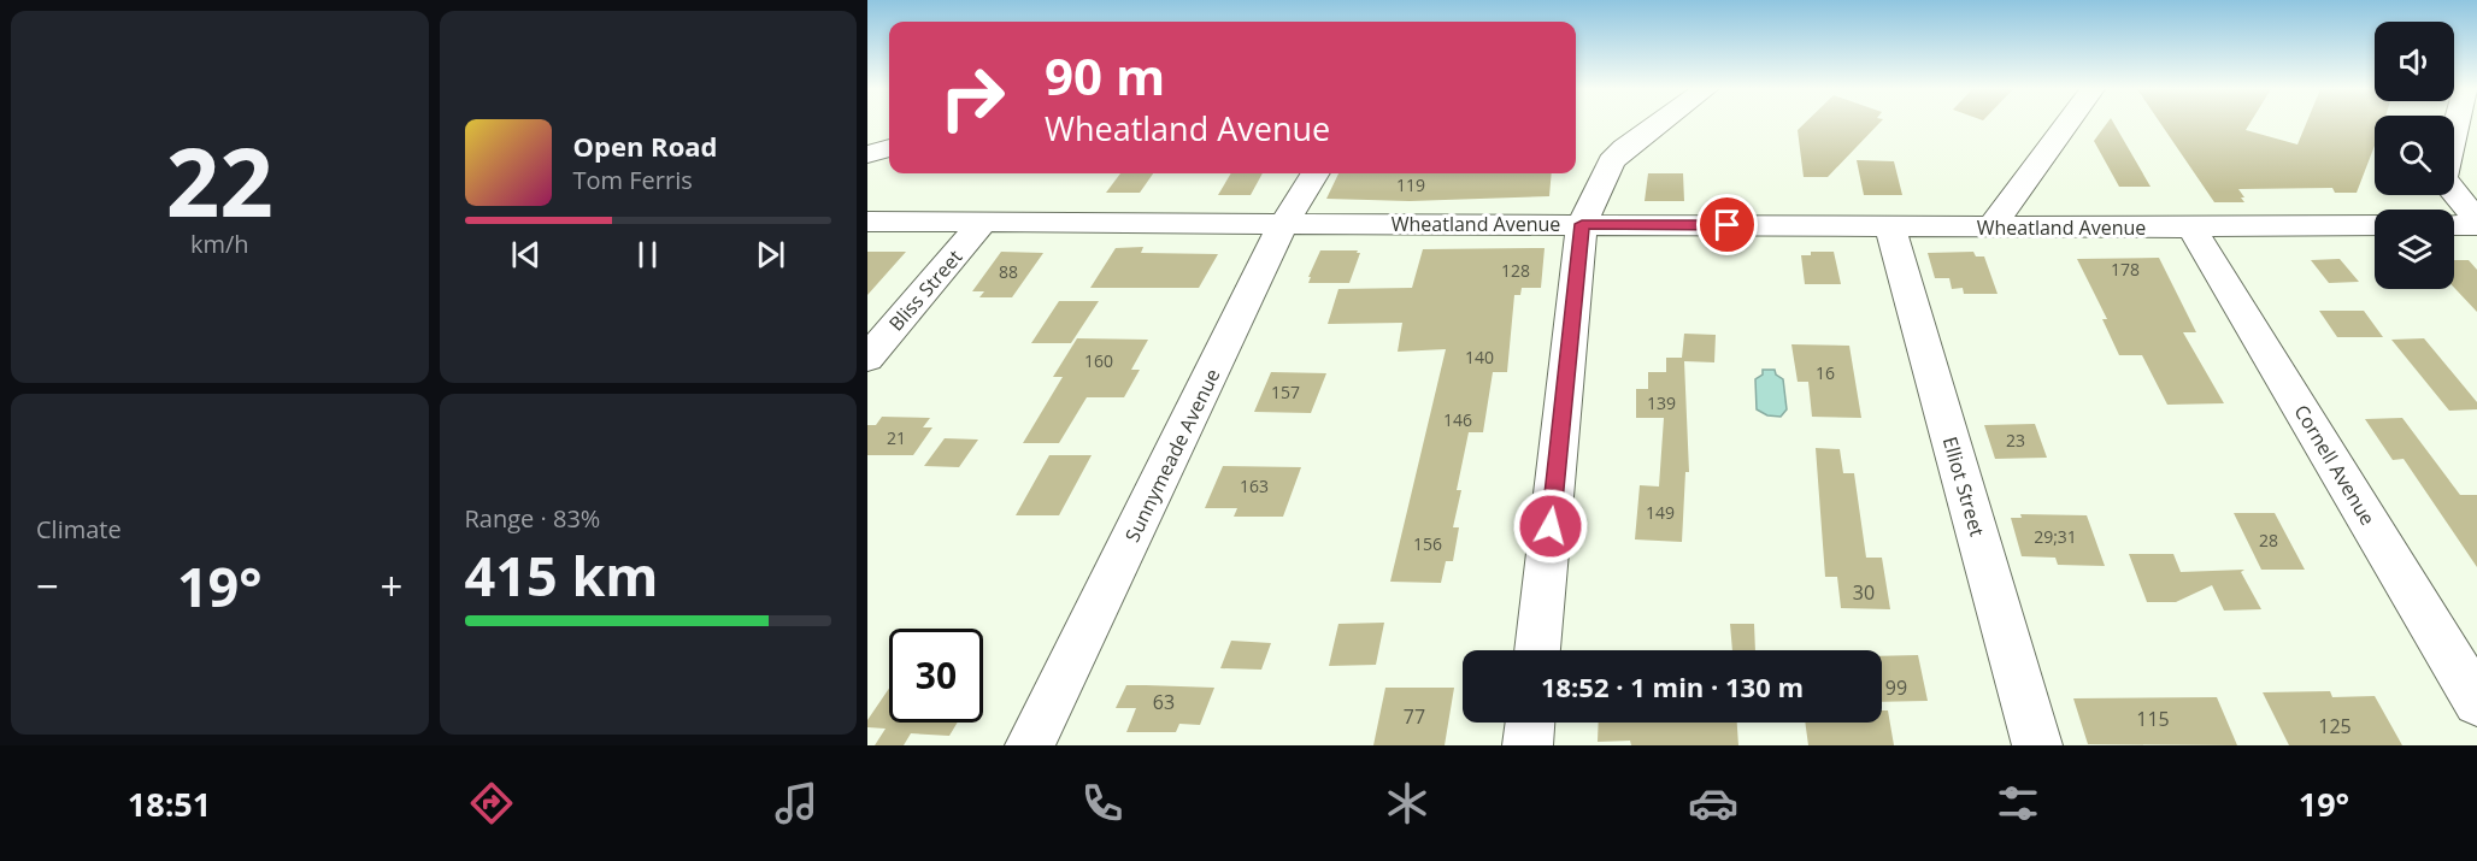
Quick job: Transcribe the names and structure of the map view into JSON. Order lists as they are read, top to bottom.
{
  "streets": {
    "street": [
      "Wheatland Avenue",
      "Bliss Street",
      "Sunnymeade Avenue",
      "Cornell Avenue",
      "Elliot Street"
    ]
  },
  "crossings": [
    ["Wheatland Avenue", "Bliss Street"],
    ["Wheatland Avenue", "Sunnymeade Avenue"],
    ["Wheatland Avenue", "Cornell Avenue"],
    ["Wheatland Avenue", "Elliot Street"]
  ],
  "house_numbers": [
    "119",
    "178",
    "128",
    "88",
    "140",
    "160",
    "16",
    "157",
    "139",
    "146",
    "21",
    "23",
    "163",
    "149",
    "29;31",
    "28",
    "156",
    "30",
    "99",
    "63",
    "77",
    "115",
    "125"
  ],
  "page": {
    "tile": [
      ["22", "km/h"],
      "Climate",
      ["Range · 83%", "415 km"]
    ],
    "turn": ["90 m", "Wheatland Avenue"],
    "song": ["Open Road", "Tom Ferris"],
    "heat": ["−", "19°", "+"],
    "limit": "30",
    "trip": "18:52 · 1 min · 130 m",
    "tabs": ["18:51", "19°"]
  }
}
